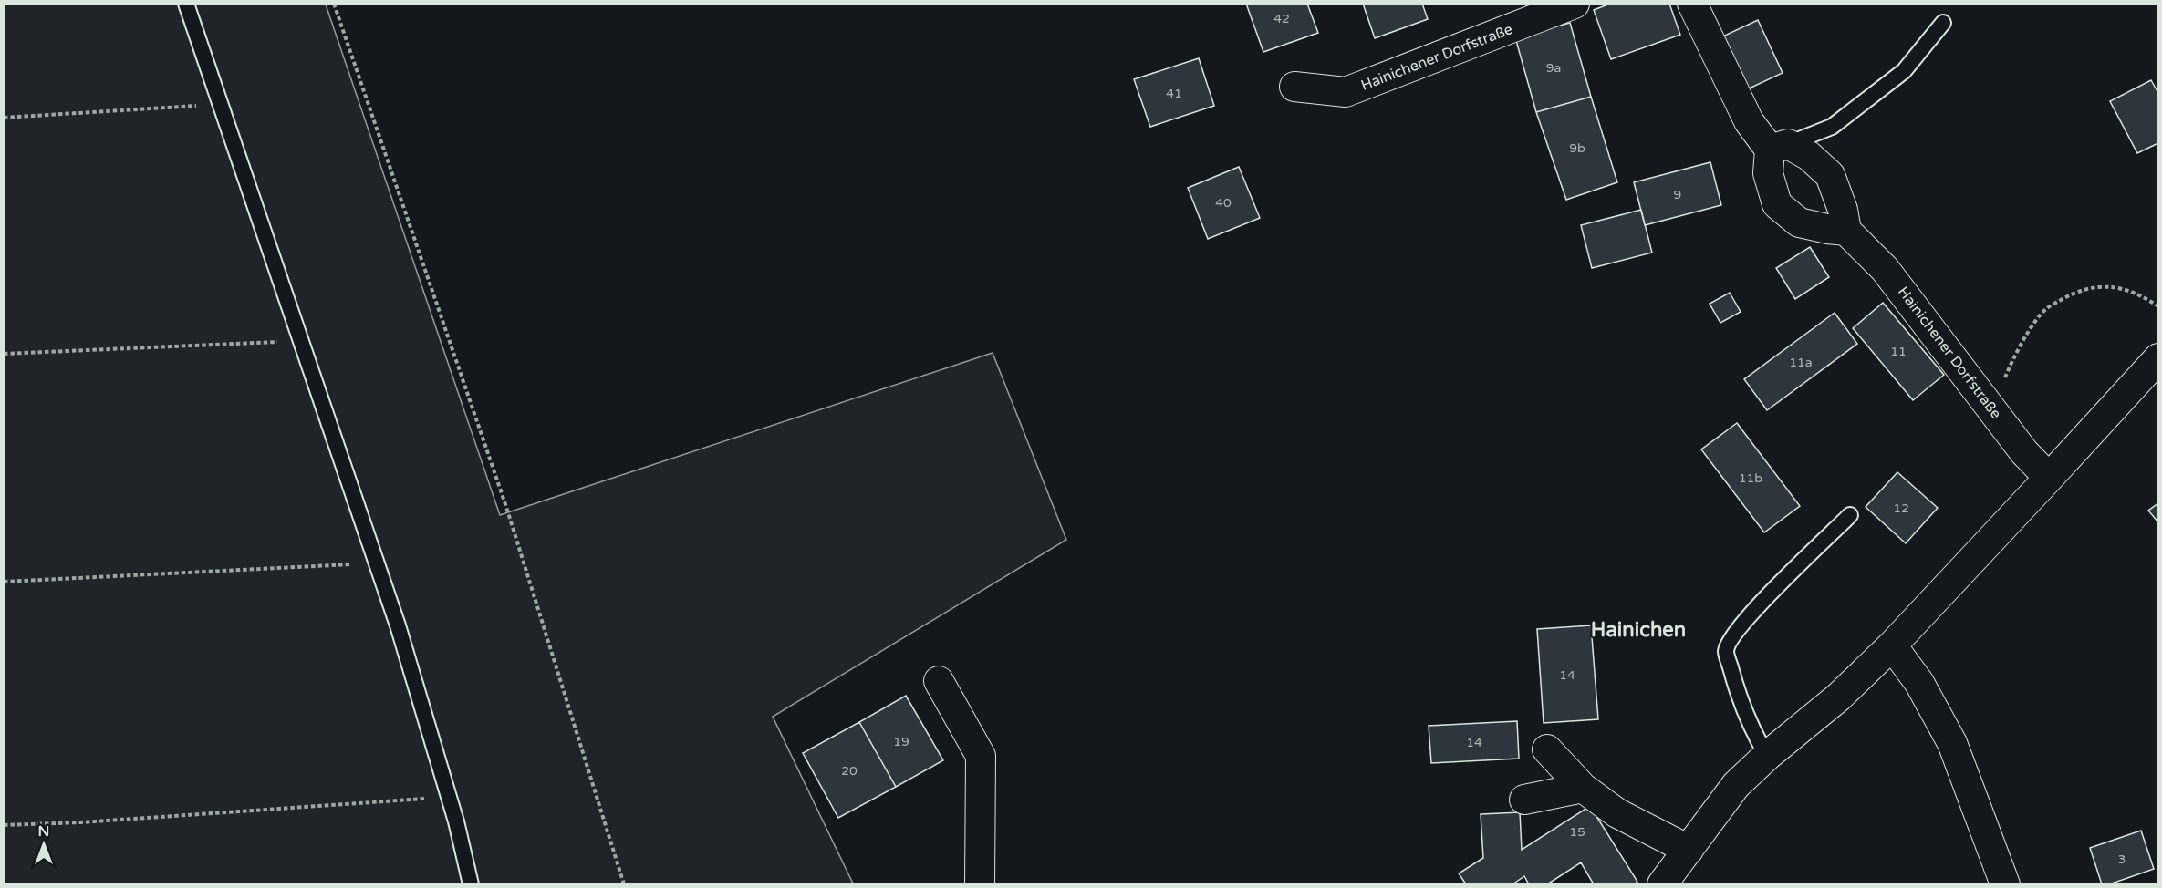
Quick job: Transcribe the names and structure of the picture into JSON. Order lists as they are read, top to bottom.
{
  "streets": {
    "street": ["Hainichener Dorfstraße"]
  },
  "districts": ["Hainichen"],
  "house_numbers": [
    "42",
    "9a",
    "41",
    "9b",
    "9",
    "40",
    "11",
    "11a",
    "11b",
    "12",
    "14",
    "19",
    "14",
    "20",
    "15",
    "3"
  ],
  "north": "top"
}
